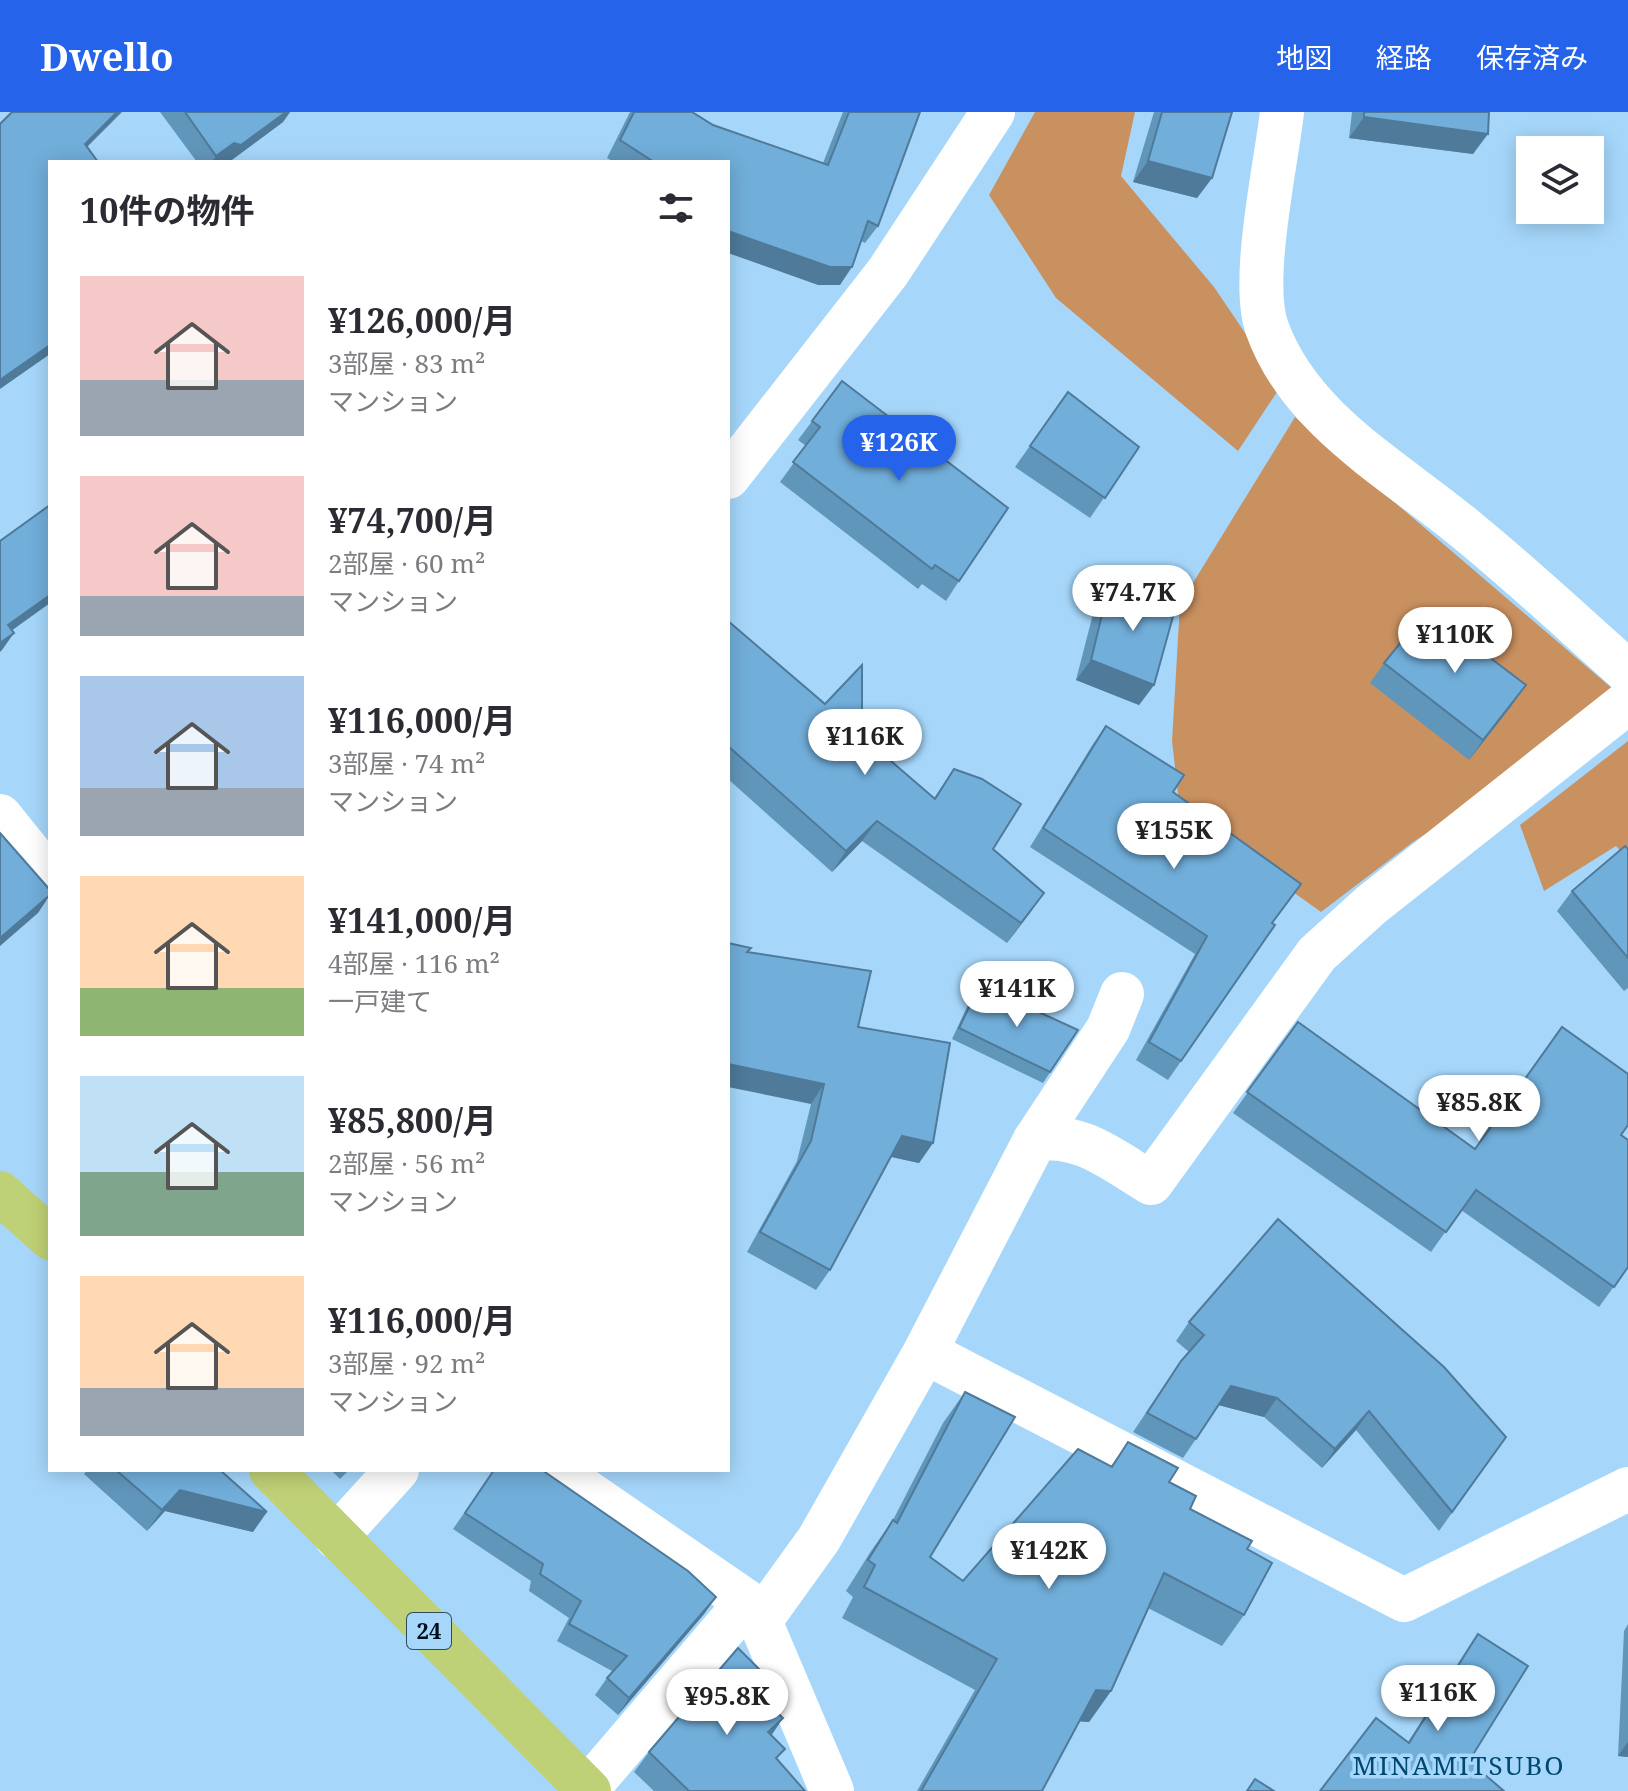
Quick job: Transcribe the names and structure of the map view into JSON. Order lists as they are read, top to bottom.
{
  "streets": {
    "main road": ["24"]
  },
  "districts": ["MINAMITSUBO"],
  "page": {
    "header": "Dwello",
    "nav": ["地図", "経路", "保存済み"],
    "heading": "10件の物件",
    "list": [
      {
        "name": "¥126,000/月",
        "note": "3部屋 · 83 m² · マンション"
      },
      {
        "name": "¥74,700/月",
        "note": "2部屋 · 60 m² · マンション"
      },
      {
        "name": "¥116,000/月",
        "note": "3部屋 · 74 m² · マンション"
      },
      {
        "name": "¥141,000/月",
        "note": "4部屋 · 116 m² · 一戸建て"
      },
      {
        "name": "¥85,800/月",
        "note": "2部屋 · 56 m² · マンション"
      },
      {
        "name": "¥116,000/月",
        "note": "3部屋 · 92 m² · マンション"
      }
    ],
    "price": [
      "¥126K",
      "¥74.7K",
      "¥110K",
      "¥116K",
      "¥155K",
      "¥141K",
      "¥85.8K",
      "¥142K",
      "¥116K",
      "¥95.8K"
    ]
  }
}
